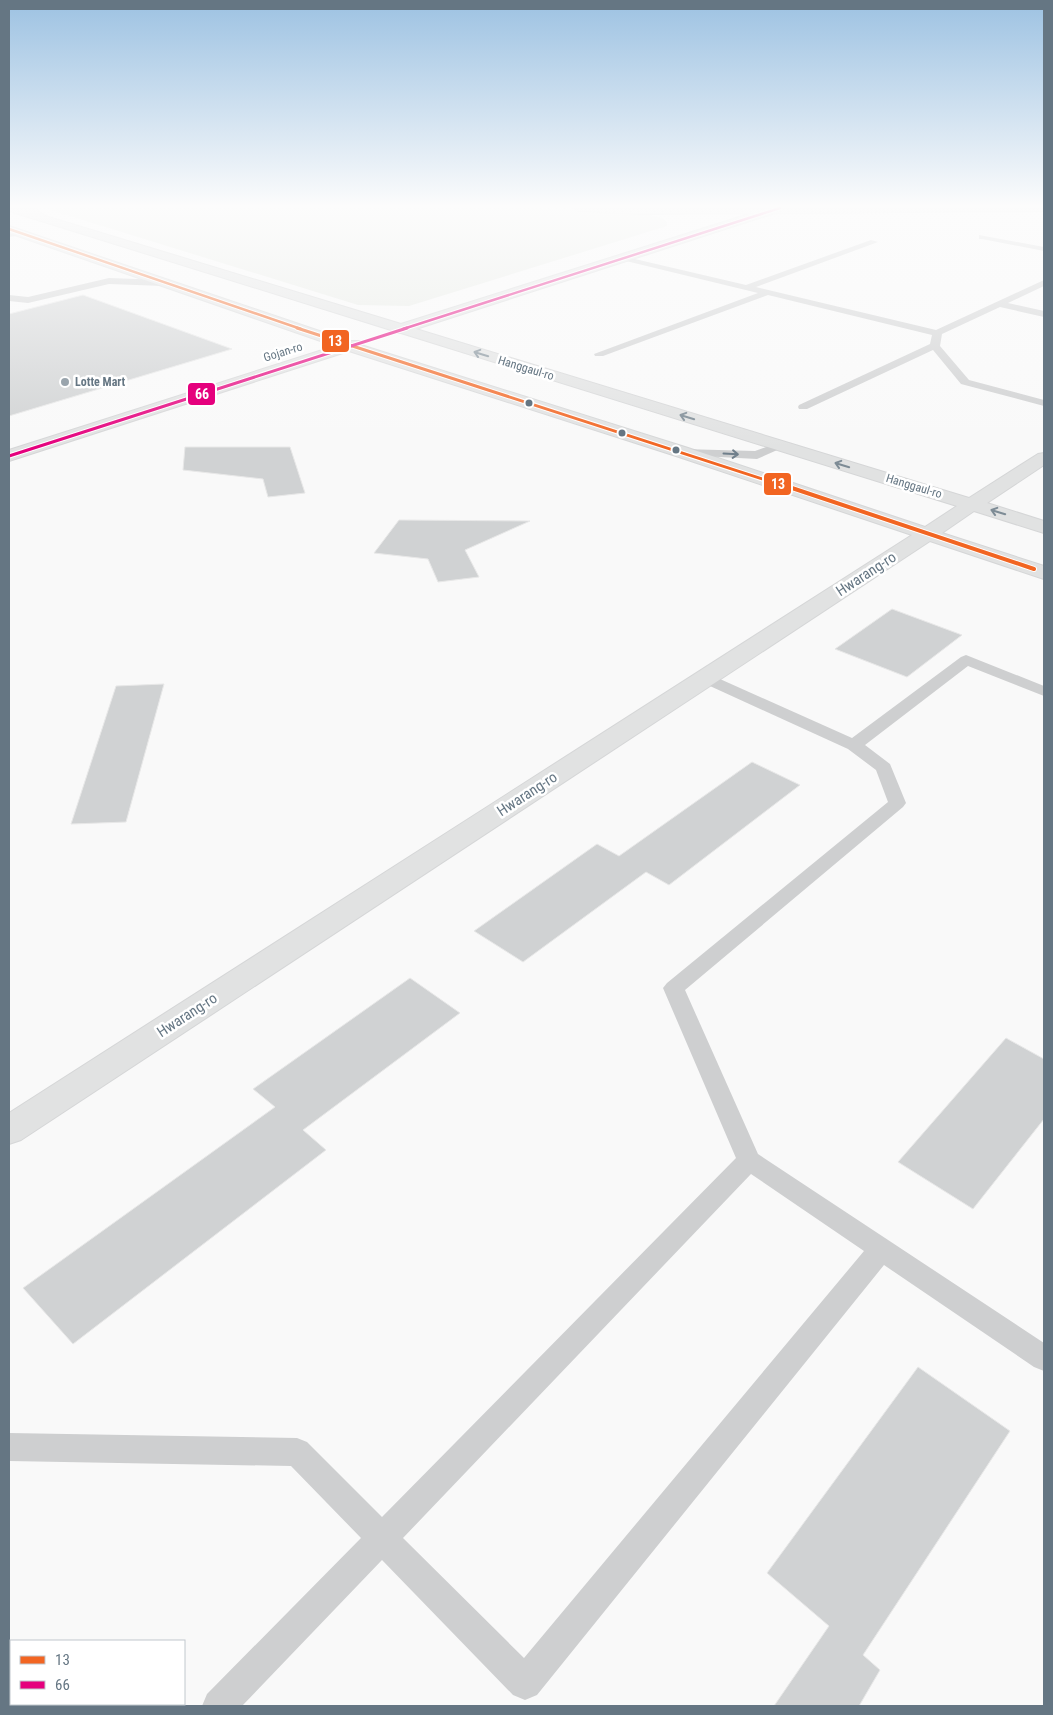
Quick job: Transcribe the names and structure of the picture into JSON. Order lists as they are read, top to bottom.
{
  "streets": {
    "street": ["Gojan-ro", "Hanggaul-ro", "Hwarang-ro"]
  },
  "crossings": [
    ["Gojan-ro", "Hanggaul-ro"],
    ["Hanggaul-ro", "Hwarang-ro"]
  ],
  "places": ["Lotte Mart"],
  "lines": ["transit line 13", "transit line 66"],
  "legend": ["13", "66"]
}
